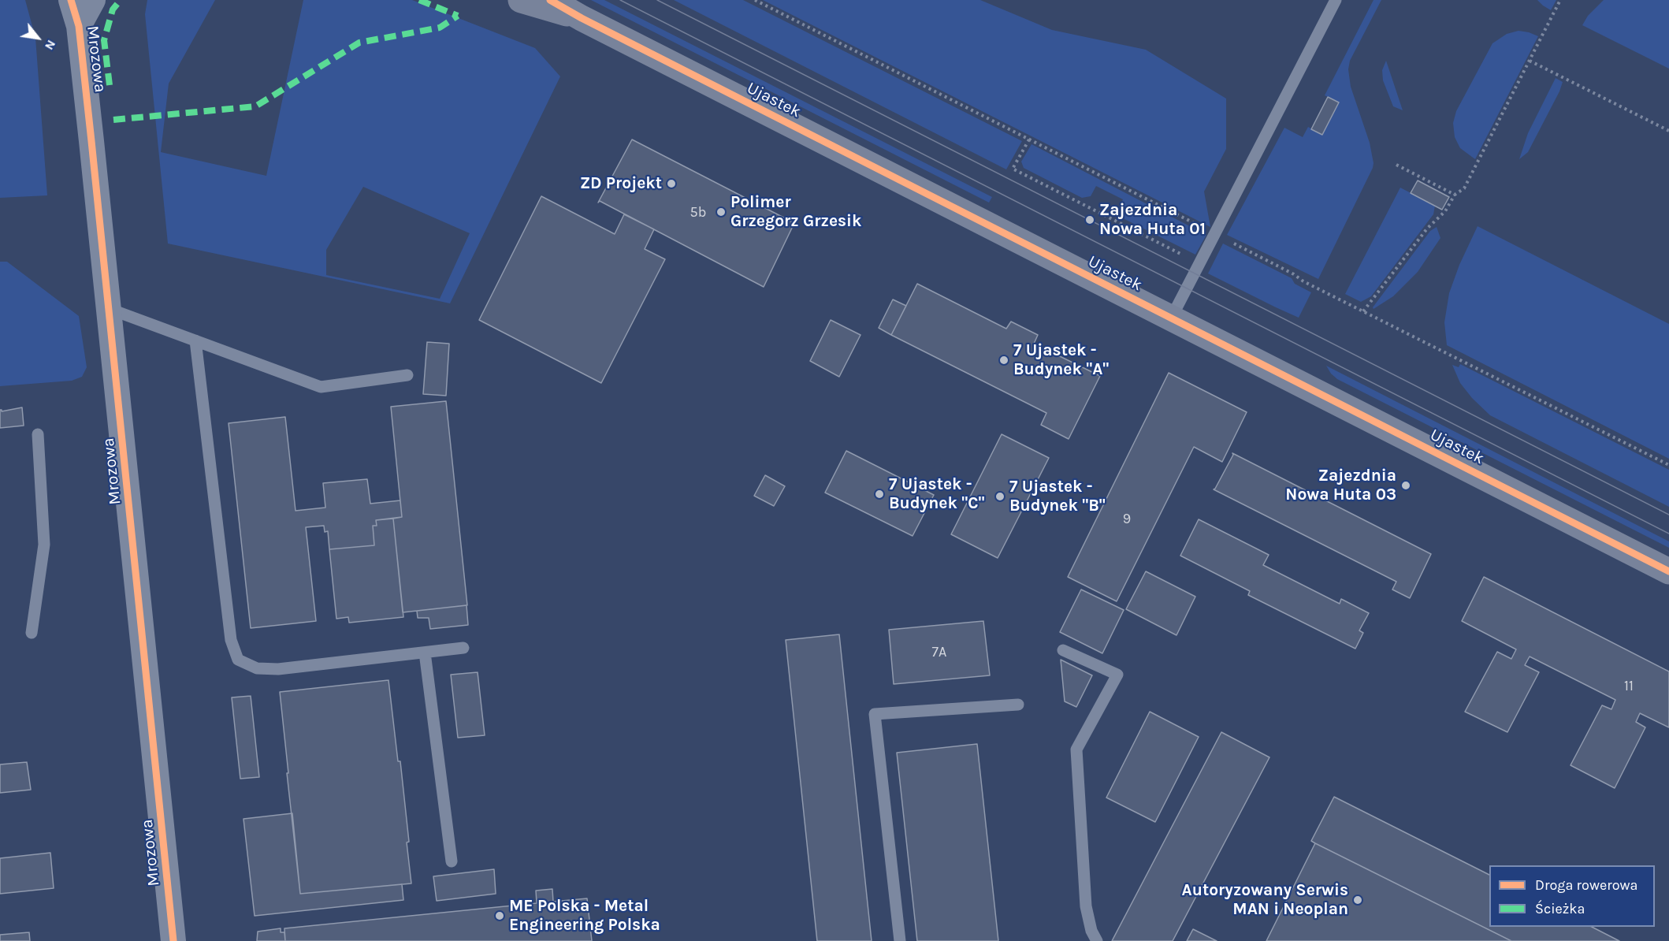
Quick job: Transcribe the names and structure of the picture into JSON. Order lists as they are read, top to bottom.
{
  "streets": {
    "street": ["Mrozowa", "Ujastek"]
  },
  "places": [
    "ZD Projekt",
    "Polimer Grzegorz Grzesik",
    "Zajezdnia Nowa Huta 01",
    "7 Ujastek - Budynek \"A\"",
    "Zajezdnia Nowa Huta 03",
    "7 Ujastek - Budynek \"C\"",
    "7 Ujastek - Budynek \"B\"",
    "Autoryzowany Serwis MAN i Neoplan",
    "ME Polska - Metal Engineering Polska"
  ],
  "house_numbers": [
    "5b",
    "9",
    "7A",
    "11"
  ],
  "legend": ["Droga rowerowa", "Ścieżka"],
  "north": "bottom right"
}
